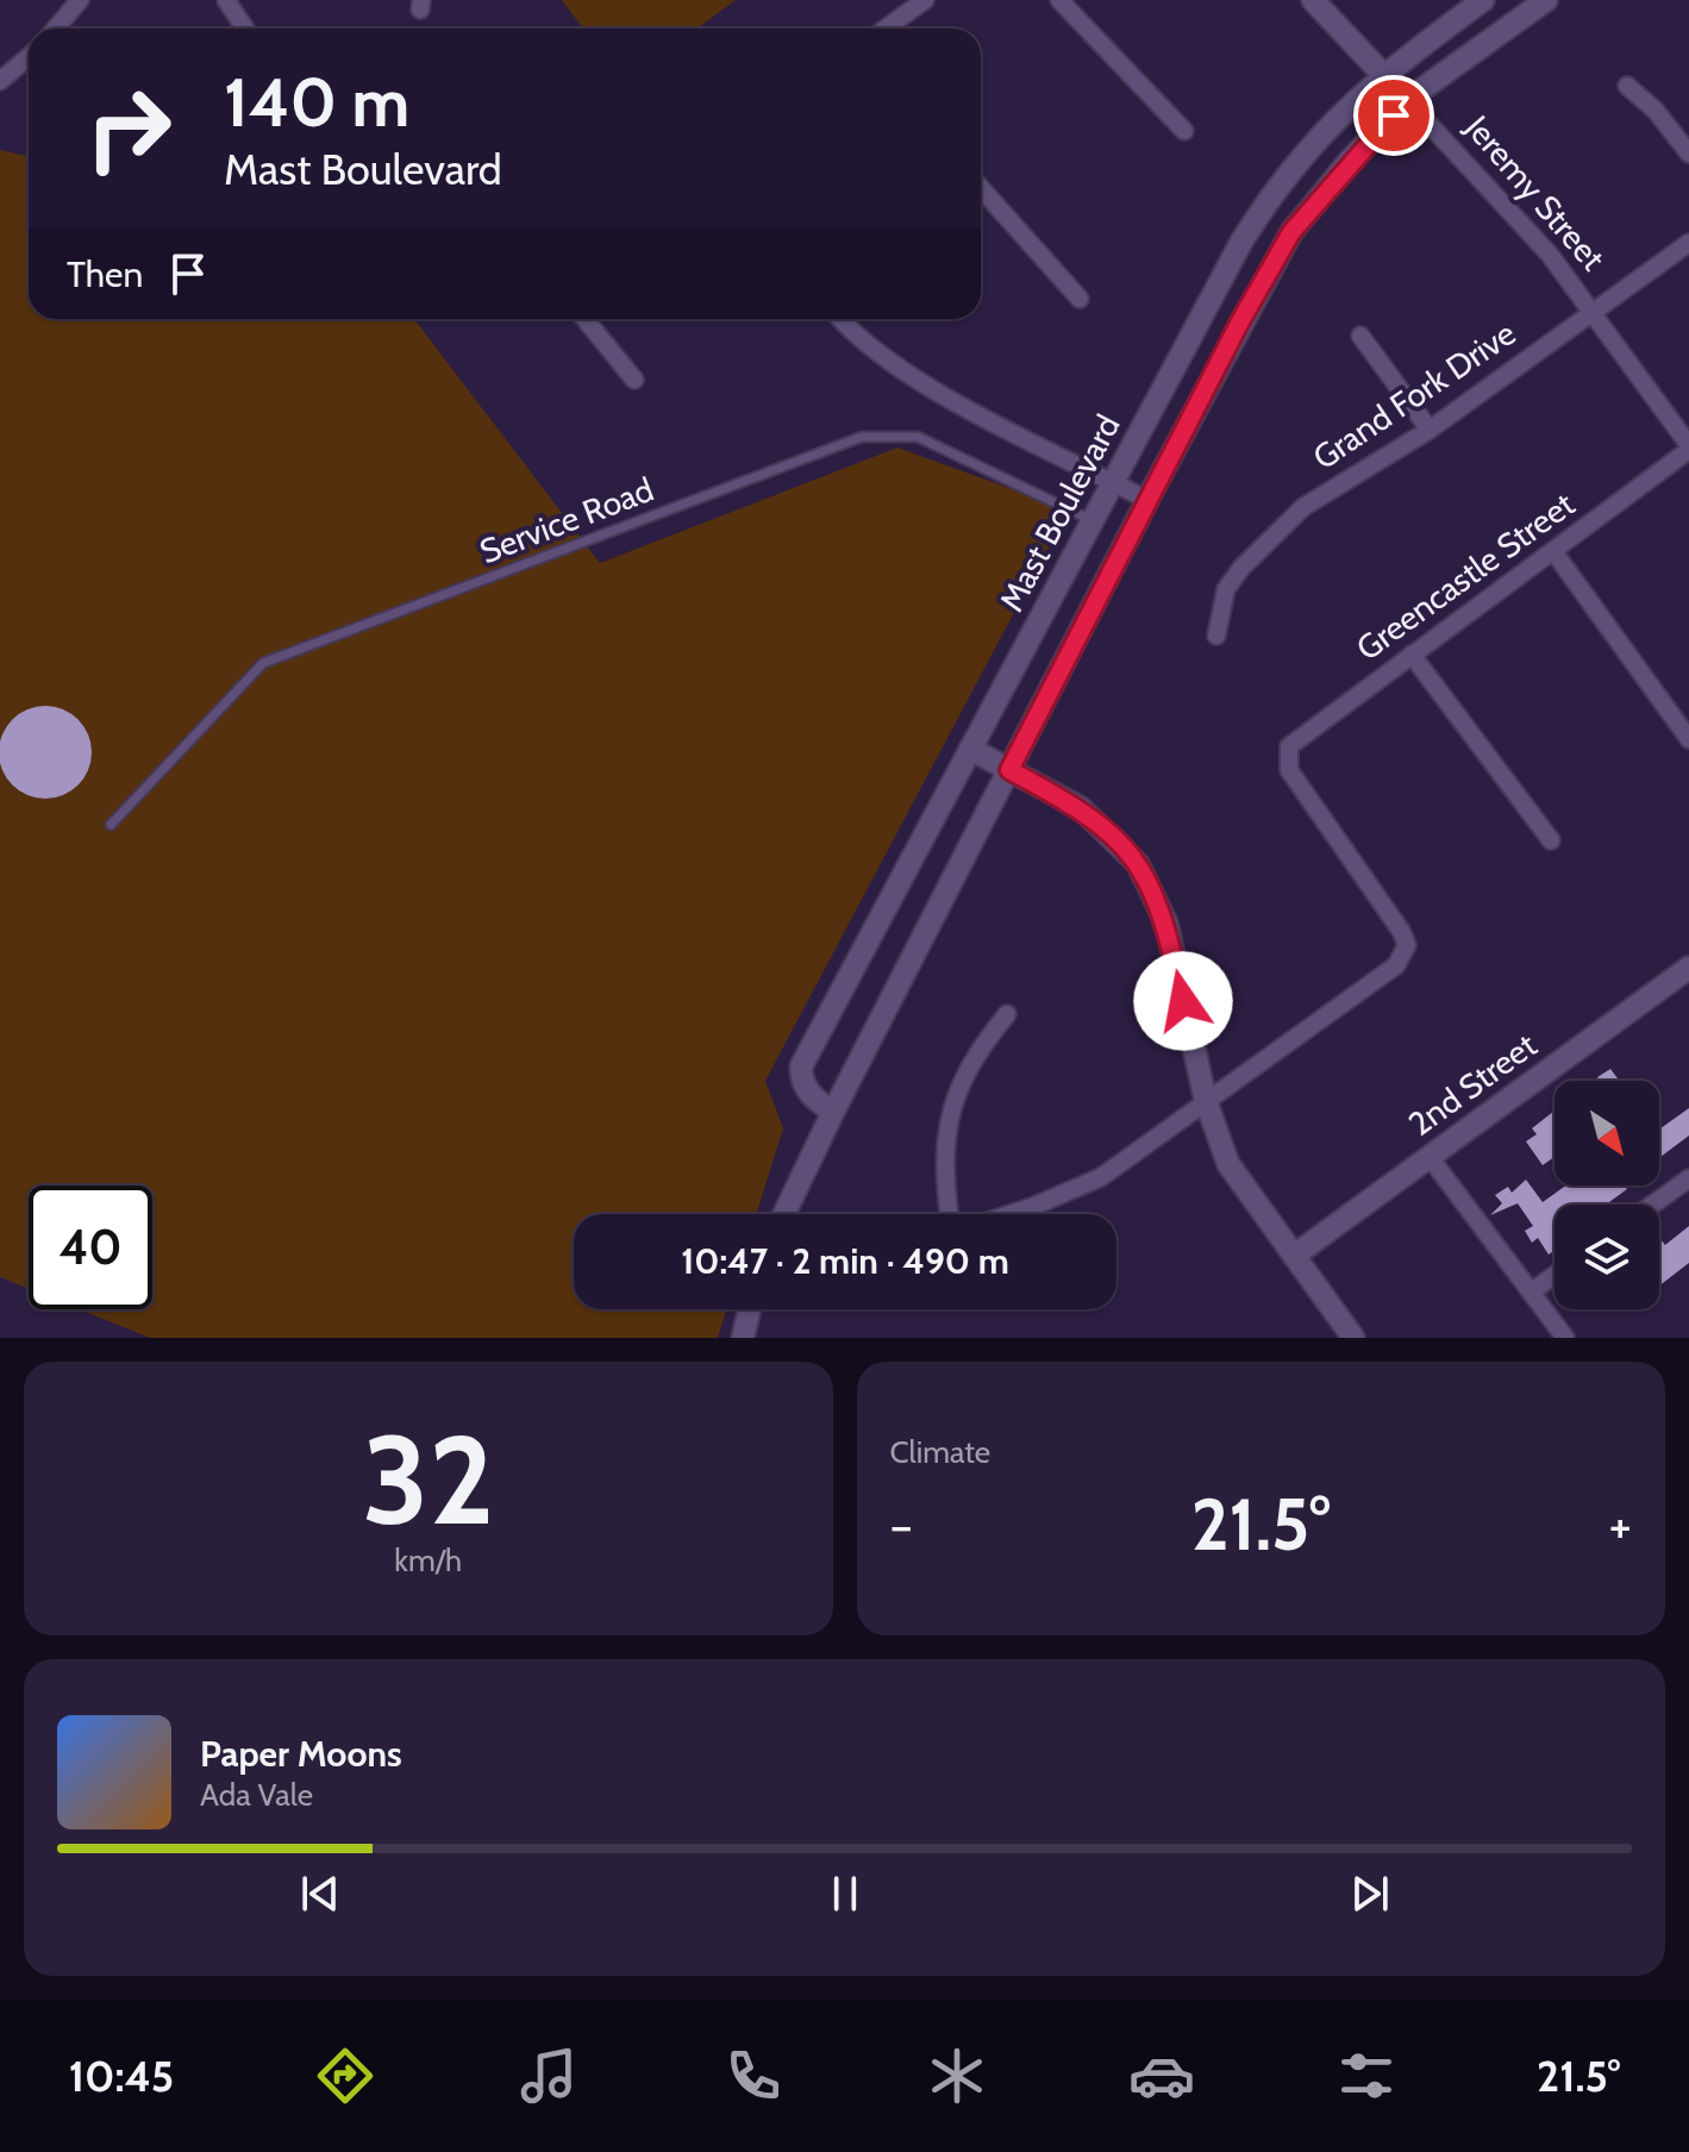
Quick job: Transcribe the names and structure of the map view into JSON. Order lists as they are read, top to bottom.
{
  "streets": {
    "street": [
      "Jeremy Street",
      "Grand Fork Drive",
      "Mast Boulevard",
      "Greencastle Street",
      "2nd Street"
    ],
    "lane": ["Service Road"]
  },
  "crossings": [
    ["Jeremy Street", "Grand Fork Drive"],
    ["Jeremy Street", "Mast Boulevard"],
    ["Jeremy Street", "Greencastle Street"],
    ["Mast Boulevard", "Service Road"]
  ],
  "north": "bottom right",
  "page": {
    "turn": ["140 m", "Mast Boulevard"],
    "then": "Then",
    "limit": "40",
    "trip": "10:47 · 2 min · 490 m",
    "tile": [
      ["32", "km/h"],
      "Climate"
    ],
    "heat": ["−", "21.5°", "+"],
    "song": ["Paper Moons", "Ada Vale"],
    "tabs": ["10:45", "21.5°"]
  }
}
